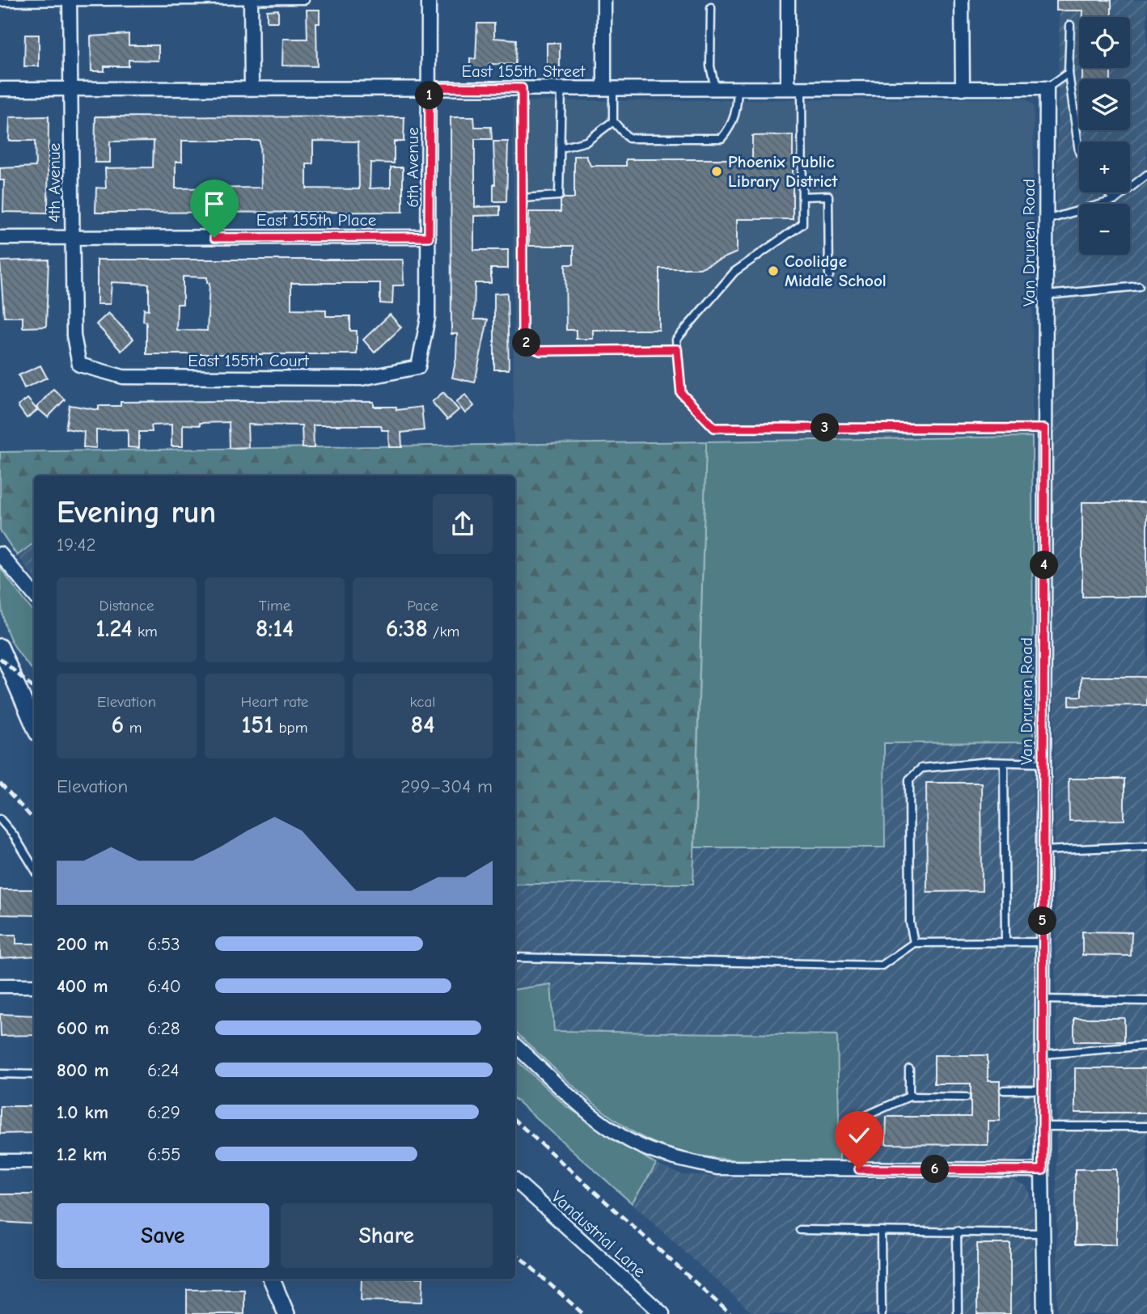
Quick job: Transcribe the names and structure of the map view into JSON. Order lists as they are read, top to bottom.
{
  "streets": {
    "street": [
      "East 155th Street",
      "6th Avenue",
      "4th Avenue",
      "East 155th Place",
      "Van Drunen Road",
      "East 155th Court",
      "Vandustrial Lane"
    ]
  },
  "crossings": [
    ["East 155th Street", "6th Avenue"],
    ["East 155th Street", "4th Avenue"],
    ["East 155th Street", "Van Drunen Road"],
    ["6th Avenue", "East 155th Place"],
    ["6th Avenue", "East 155th Court"],
    ["4th Avenue", "East 155th Place"],
    ["4th Avenue", "East 155th Court"]
  ],
  "places": ["Phoenix Public Library District", "Coolidge Middle School"],
  "page": {
    "map_buttons": ["+", "−"],
    "pins": [
      "1",
      "2",
      "3",
      "4",
      "5",
      "6"
    ],
    "heading": ["Evening run", "19:42"],
    "stats": [
      ["Distance", "1.24 km"],
      ["Time", "8:14"],
      ["Pace", "6:38 /km"],
      ["Elevation", "6 m"],
      ["Heart rate", "151 bpm"],
      ["kcal", "84"]
    ],
    "chart": ["Elevation", "299–304 m"],
    "list": [
      {
        "name": "200 m",
        "note": "6:53"
      },
      {
        "name": "400 m",
        "note": "6:40"
      },
      {
        "name": "600 m",
        "note": "6:28"
      },
      {
        "name": "800 m",
        "note": "6:24"
      },
      {
        "name": "1.0 km",
        "note": "6:29"
      },
      {
        "name": "1.2 km",
        "note": "6:55"
      }
    ],
    "buttons": ["Save", "Share"]
  }
}
